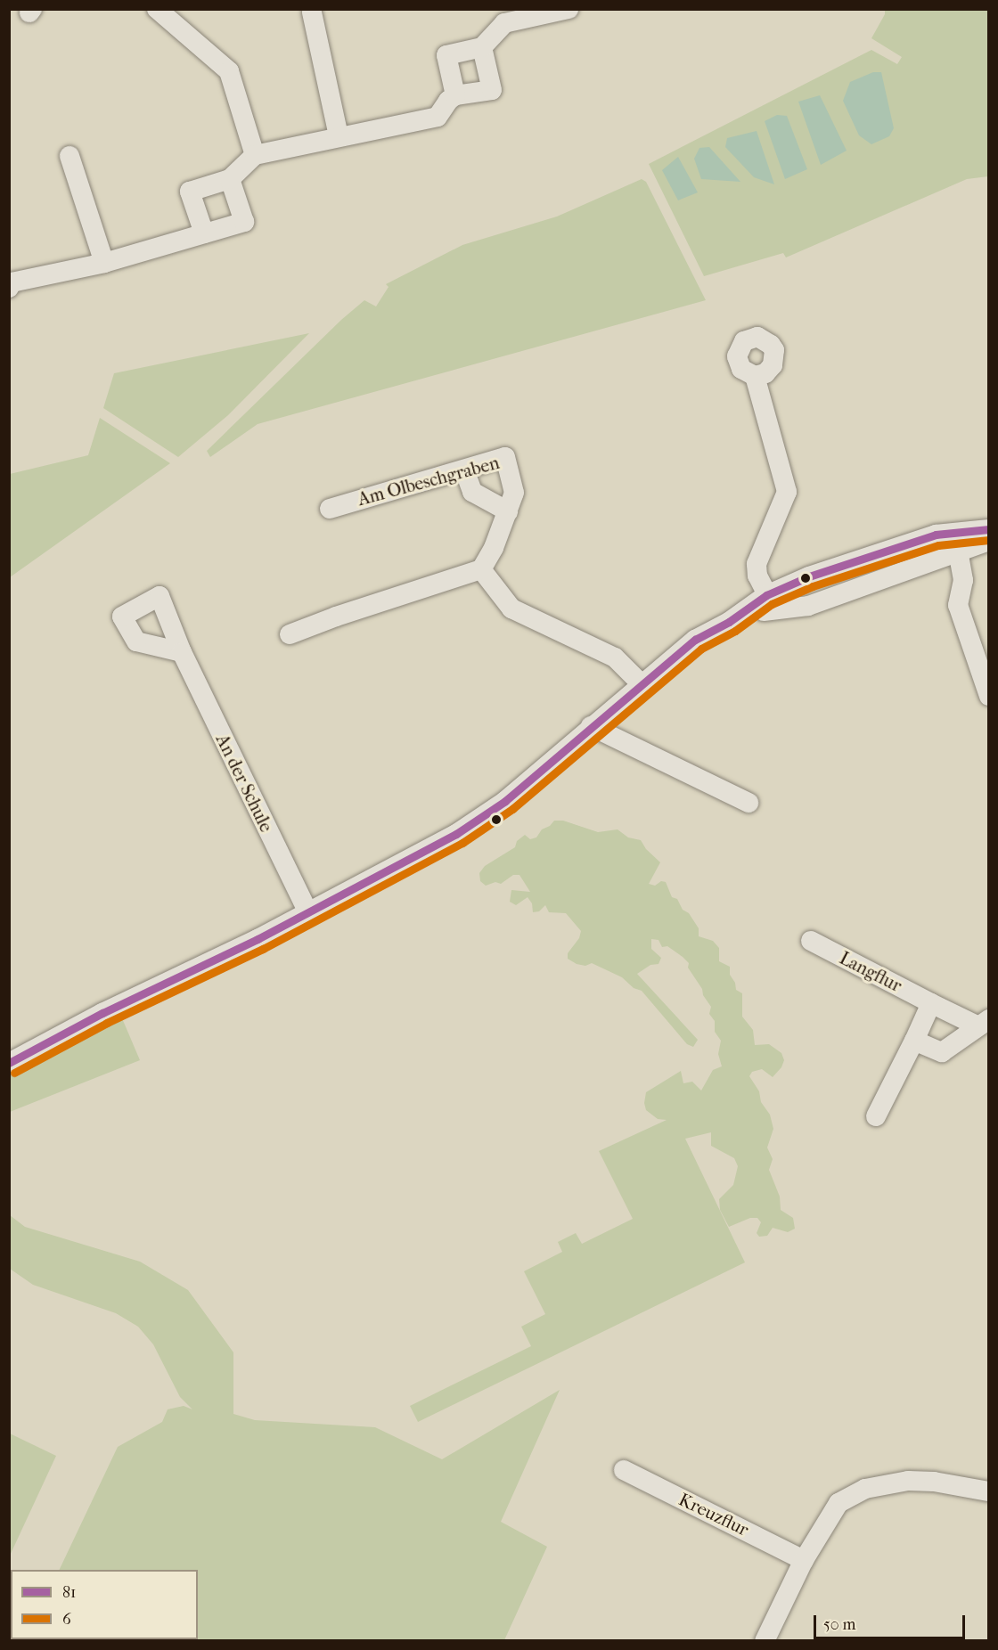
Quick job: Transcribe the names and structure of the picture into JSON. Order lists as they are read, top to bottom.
{
  "streets": {
    "street": [
      "Am Olbeschgraben",
      "An der Schule",
      "Langflur",
      "Kreuzflur"
    ]
  },
  "lines": ["transit line 81", "transit line 6"],
  "legend": ["81", "6"],
  "scale_bar": "50 m"
}
